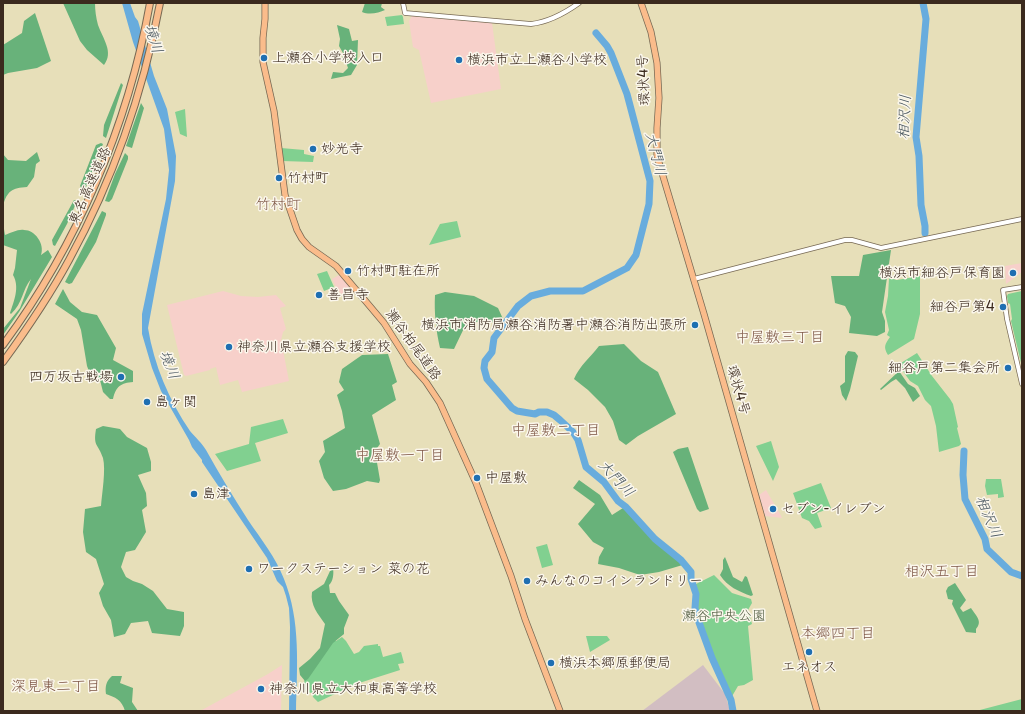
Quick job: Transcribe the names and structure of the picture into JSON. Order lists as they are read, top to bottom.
{
  "streets": {
    "highway": ["東名高速道路"],
    "main road": ["環状4号", "瀬谷柏尾道路"]
  },
  "districts": [
    "竹村町",
    "中屋敷三丁目",
    "中屋敷二丁目",
    "中屋敷一丁目",
    "相沢五丁目",
    "本郷四丁目",
    "深見東二丁目"
  ],
  "water": ["境川", "相沢川", "大門川"],
  "parks": ["瀬谷中央公園"],
  "places": [
    "上瀬谷小学校入口",
    "横浜市立上瀬谷小学校",
    "妙光寺",
    "竹村町",
    "竹村町駐在所",
    "横浜市細谷戸保育園",
    "善昌寺",
    "細谷戸第4",
    "横浜市消防局瀬谷消防署中瀬谷消防出張所",
    "神奈川県立瀬谷支援学校",
    "細谷戸第二集会所",
    "四万坂古戦場",
    "島ヶ関",
    "中屋敷",
    "島津",
    "セブン-イレブン",
    "ワークステーション 菜の花",
    "みんなのコインランドリー",
    "エネオス",
    "横浜本郷原郵便局",
    "神奈川県立大和東高等学校"
  ]
}
